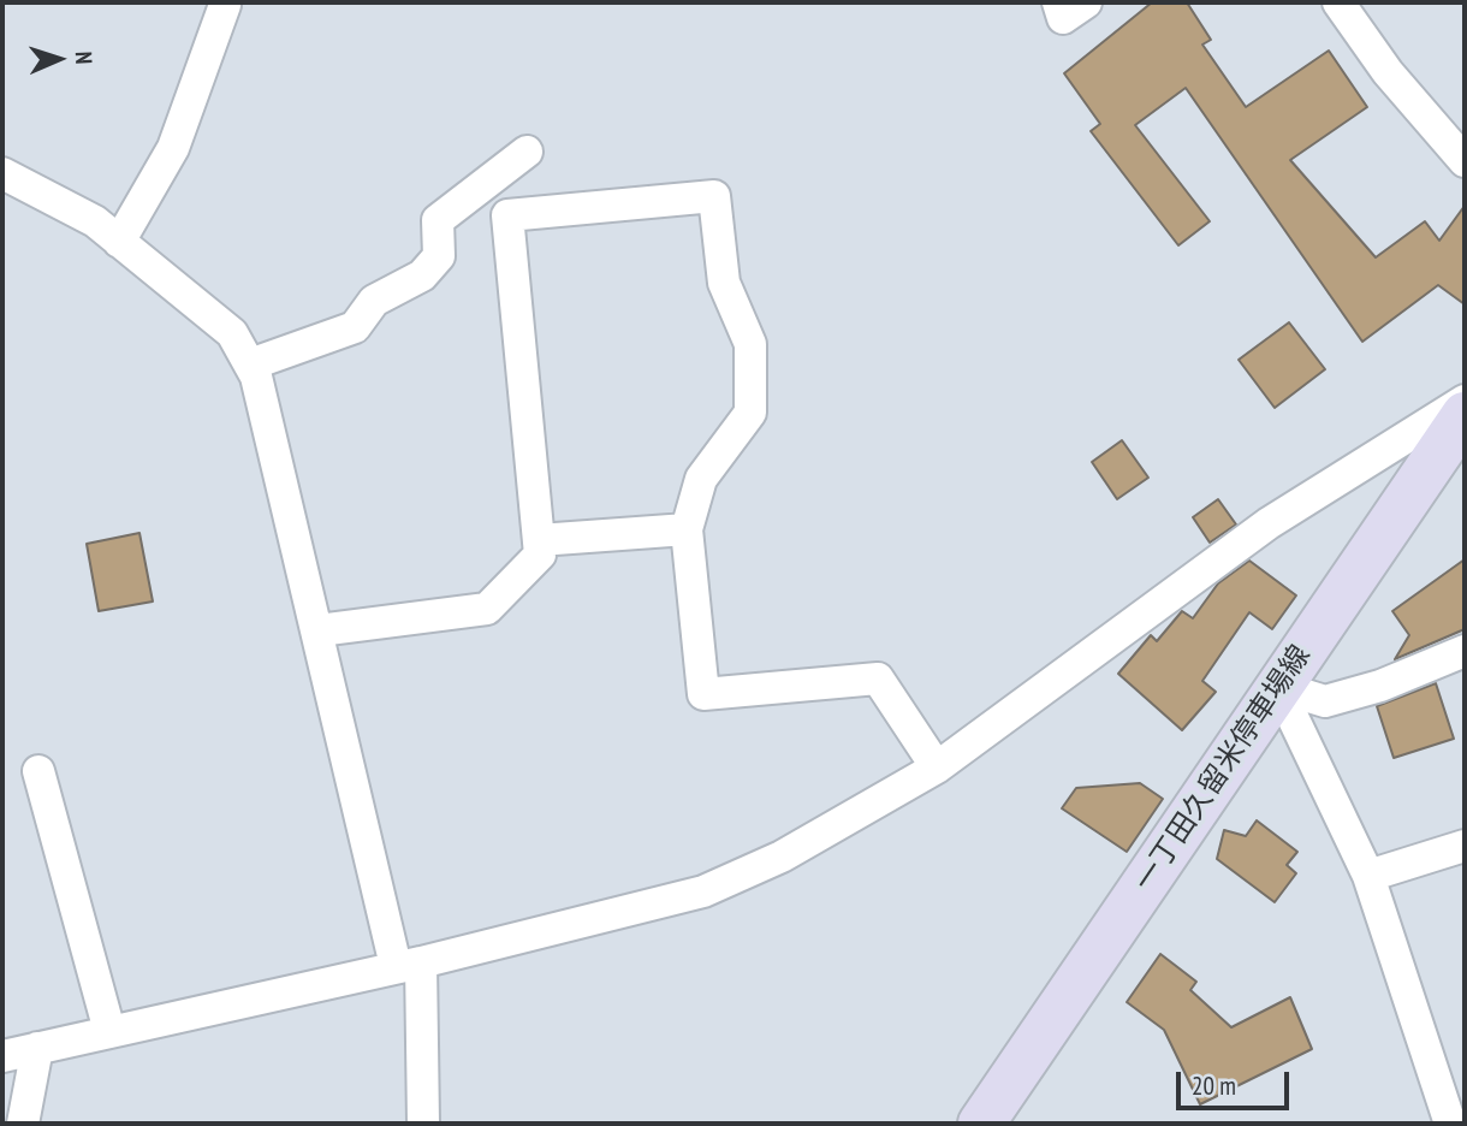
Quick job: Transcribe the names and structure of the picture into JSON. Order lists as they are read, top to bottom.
{
  "streets": {
    "main road": ["一丁田久留米停車場線"]
  },
  "scale_bar": "20 m",
  "north": "right"
}
